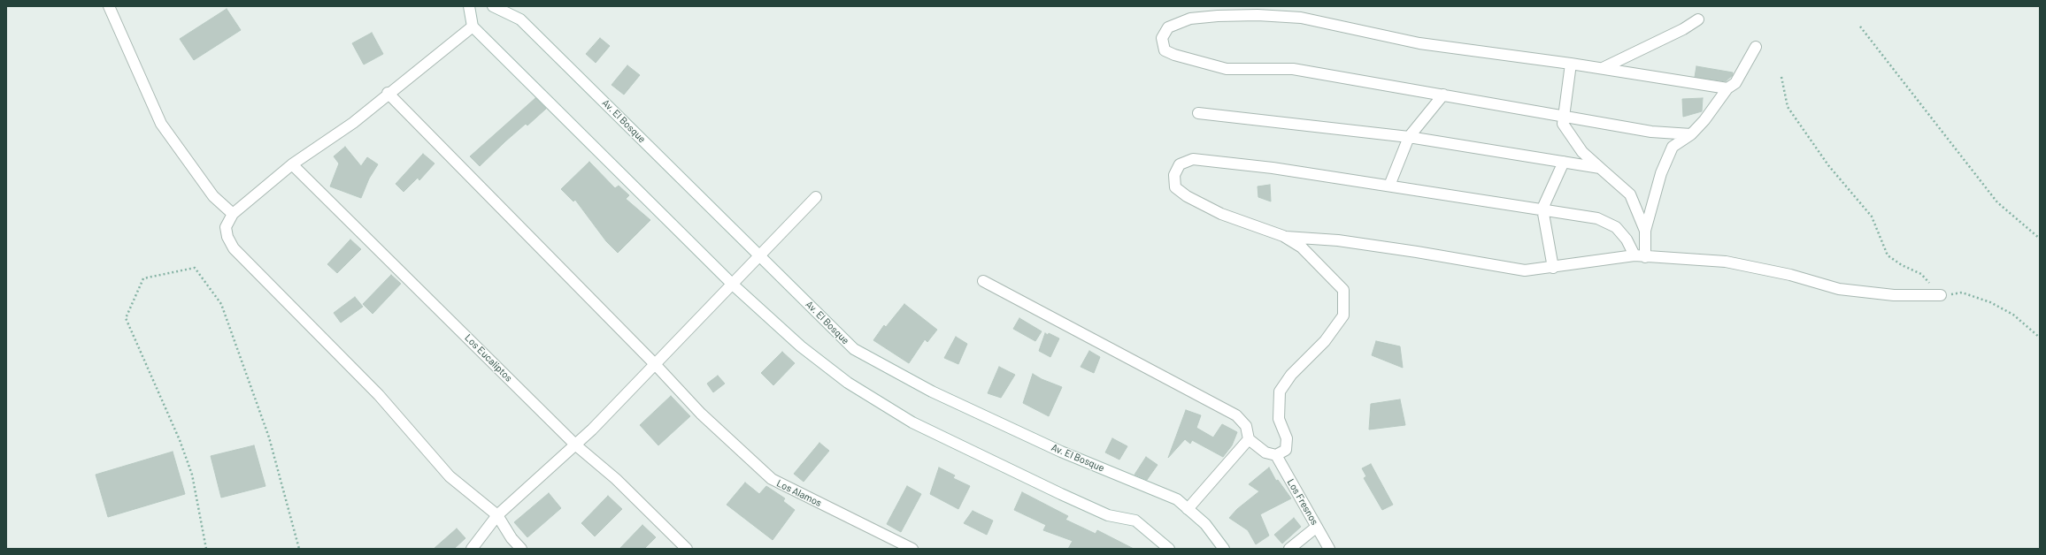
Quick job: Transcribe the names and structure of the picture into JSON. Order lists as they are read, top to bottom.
{
  "streets": {
    "street": [
      "Av. El Bosque",
      "Los Eucaliptos",
      "Los Alamos",
      "Los Fresnos"
    ]
  }
}
